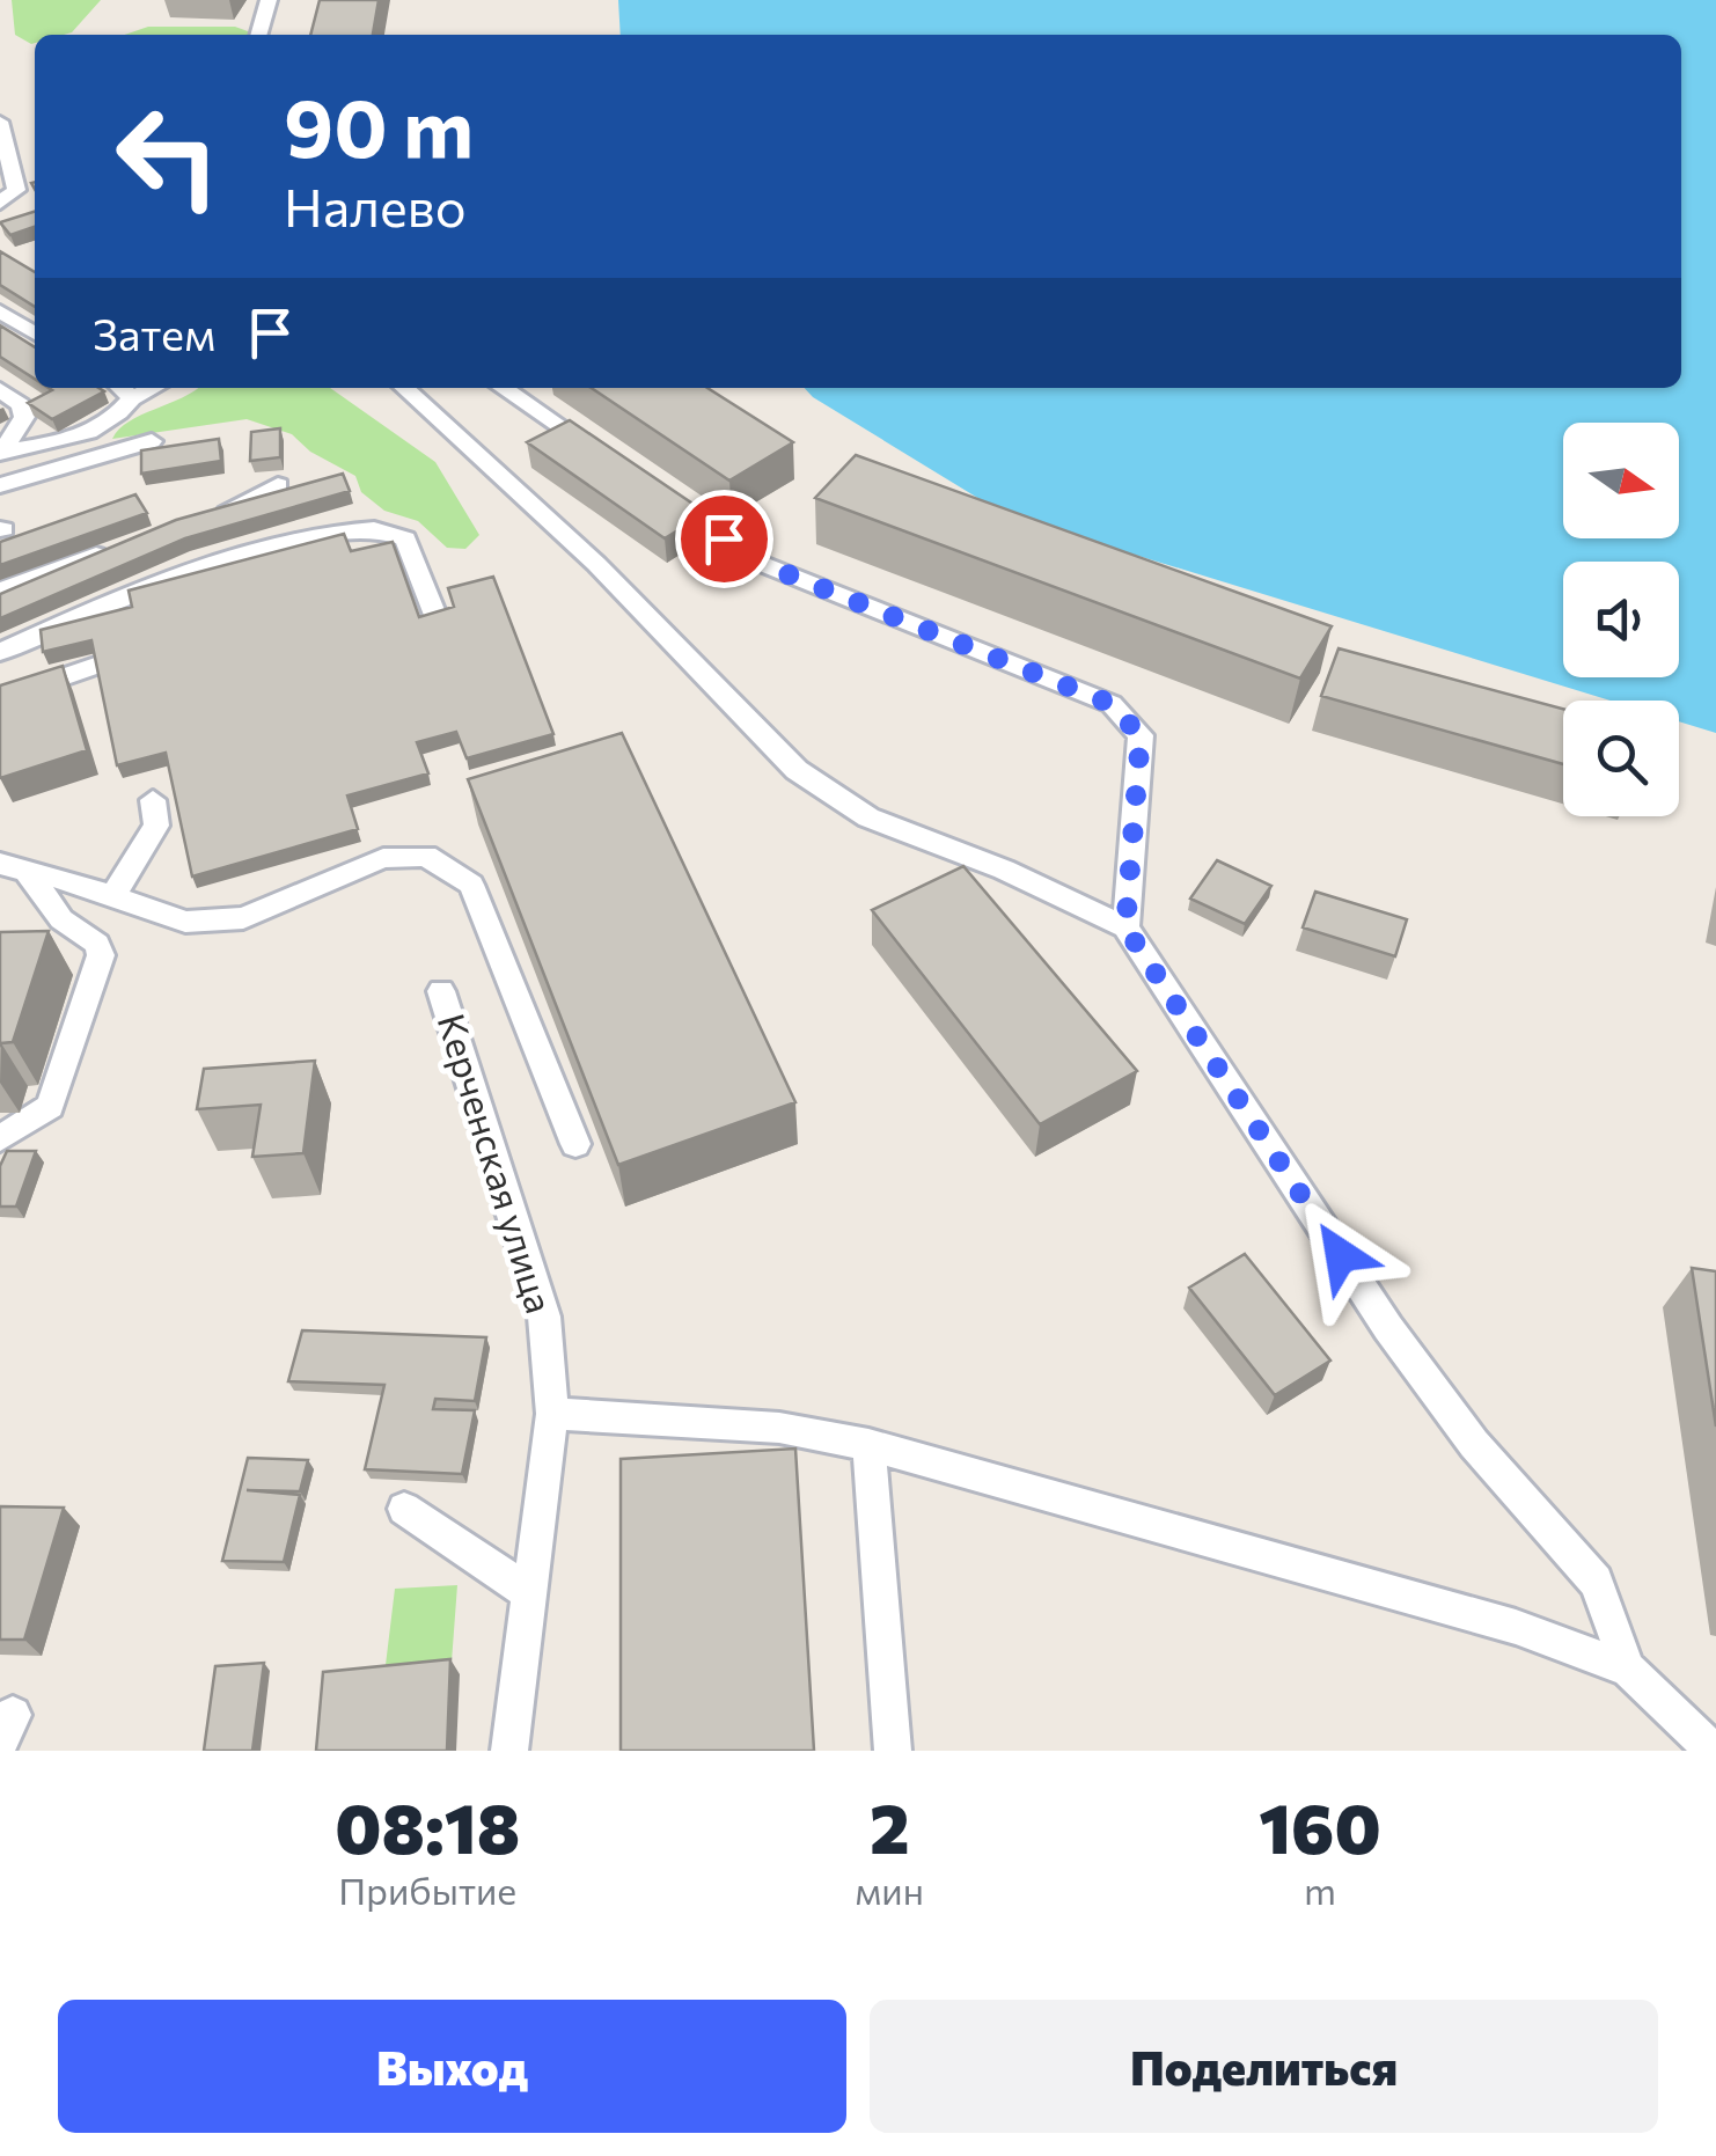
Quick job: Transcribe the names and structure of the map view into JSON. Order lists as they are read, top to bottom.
{
  "streets": {
    "lane": ["Керченская улица"]
  },
  "north": "right",
  "page": {
    "turn": ["90 m", "Налево"],
    "then": "Затем",
    "eta": [
      "08:18",
      "Прибытие",
      "2",
      "мин",
      "160",
      "m"
    ],
    "buttons": ["Выход", "Поделиться"]
  }
}
